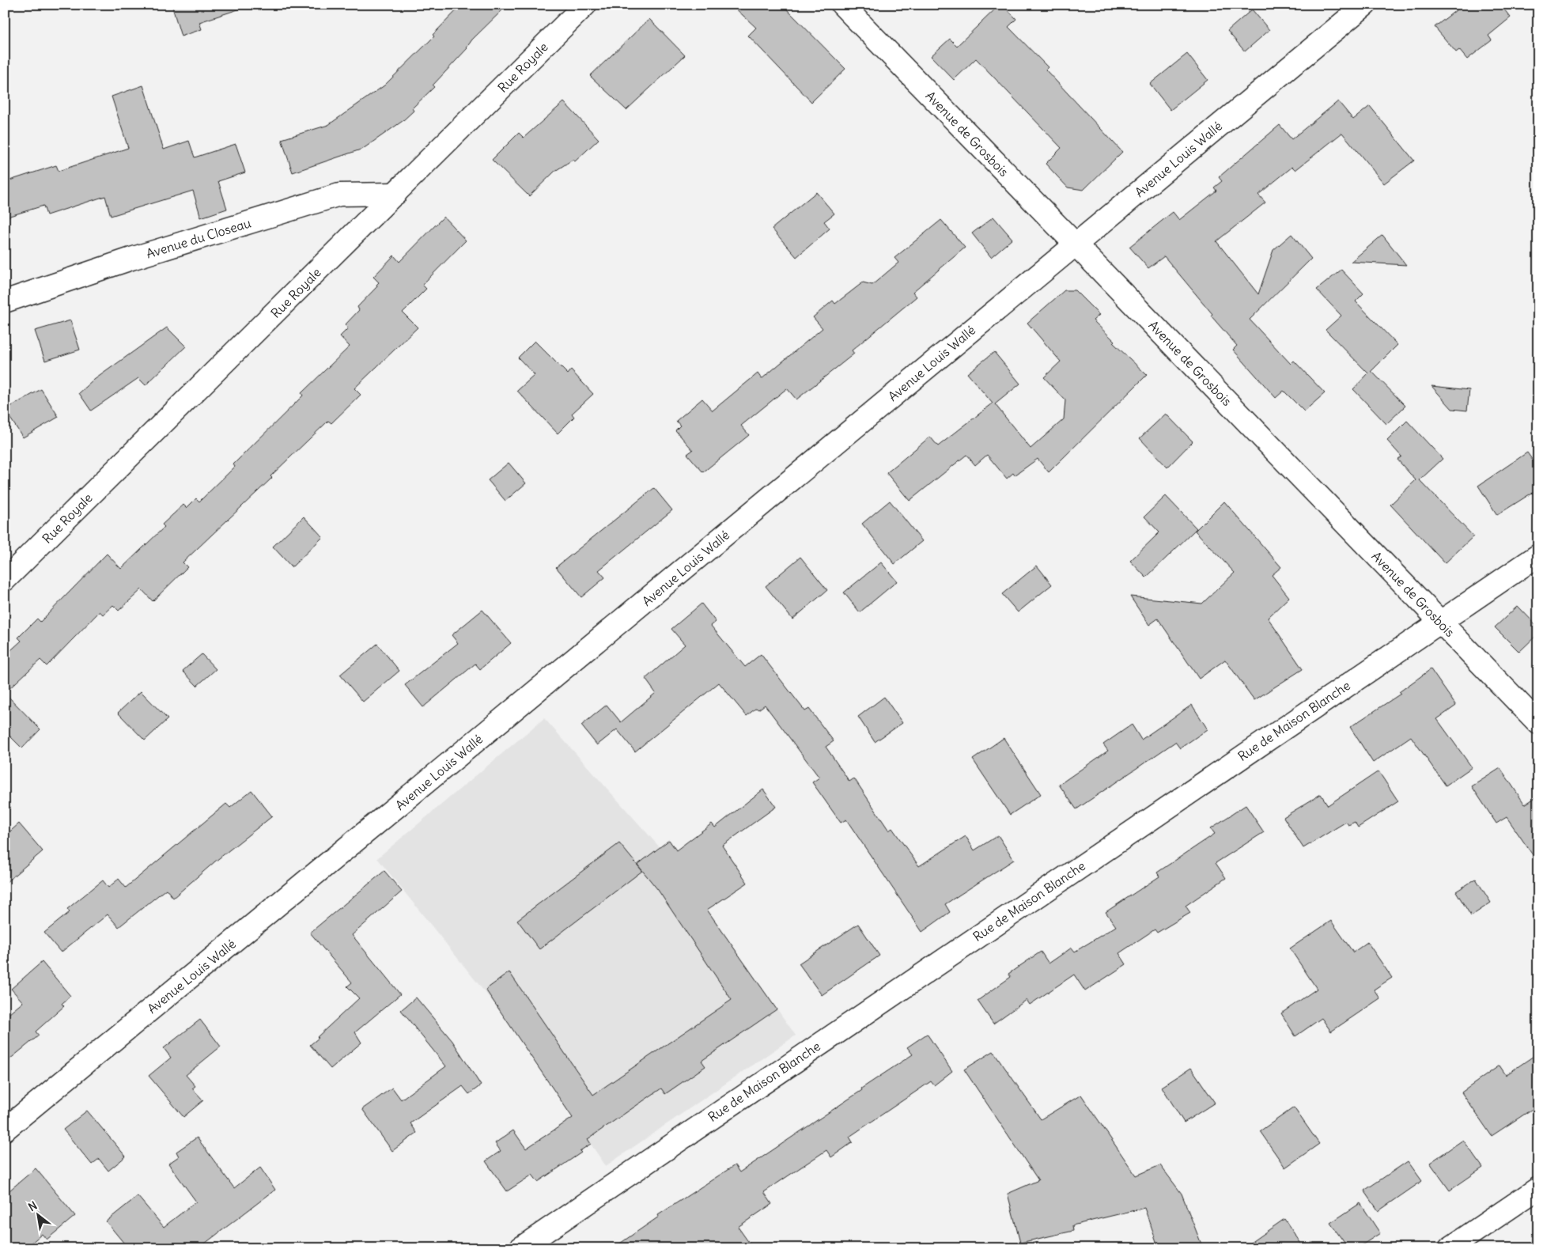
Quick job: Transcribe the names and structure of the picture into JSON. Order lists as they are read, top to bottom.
{
  "streets": {
    "street": [
      "Rue Royale",
      "Avenue de Grosbois",
      "Avenue Louis Wallé",
      "Avenue du Closeau",
      "Rue de Maison Blanche"
    ]
  },
  "crossings": [
    ["Rue Royale", "Avenue du Closeau"],
    ["Avenue de Grosbois", "Avenue Louis Wallé"],
    ["Avenue de Grosbois", "Rue de Maison Blanche"]
  ],
  "north": "top left"
}
